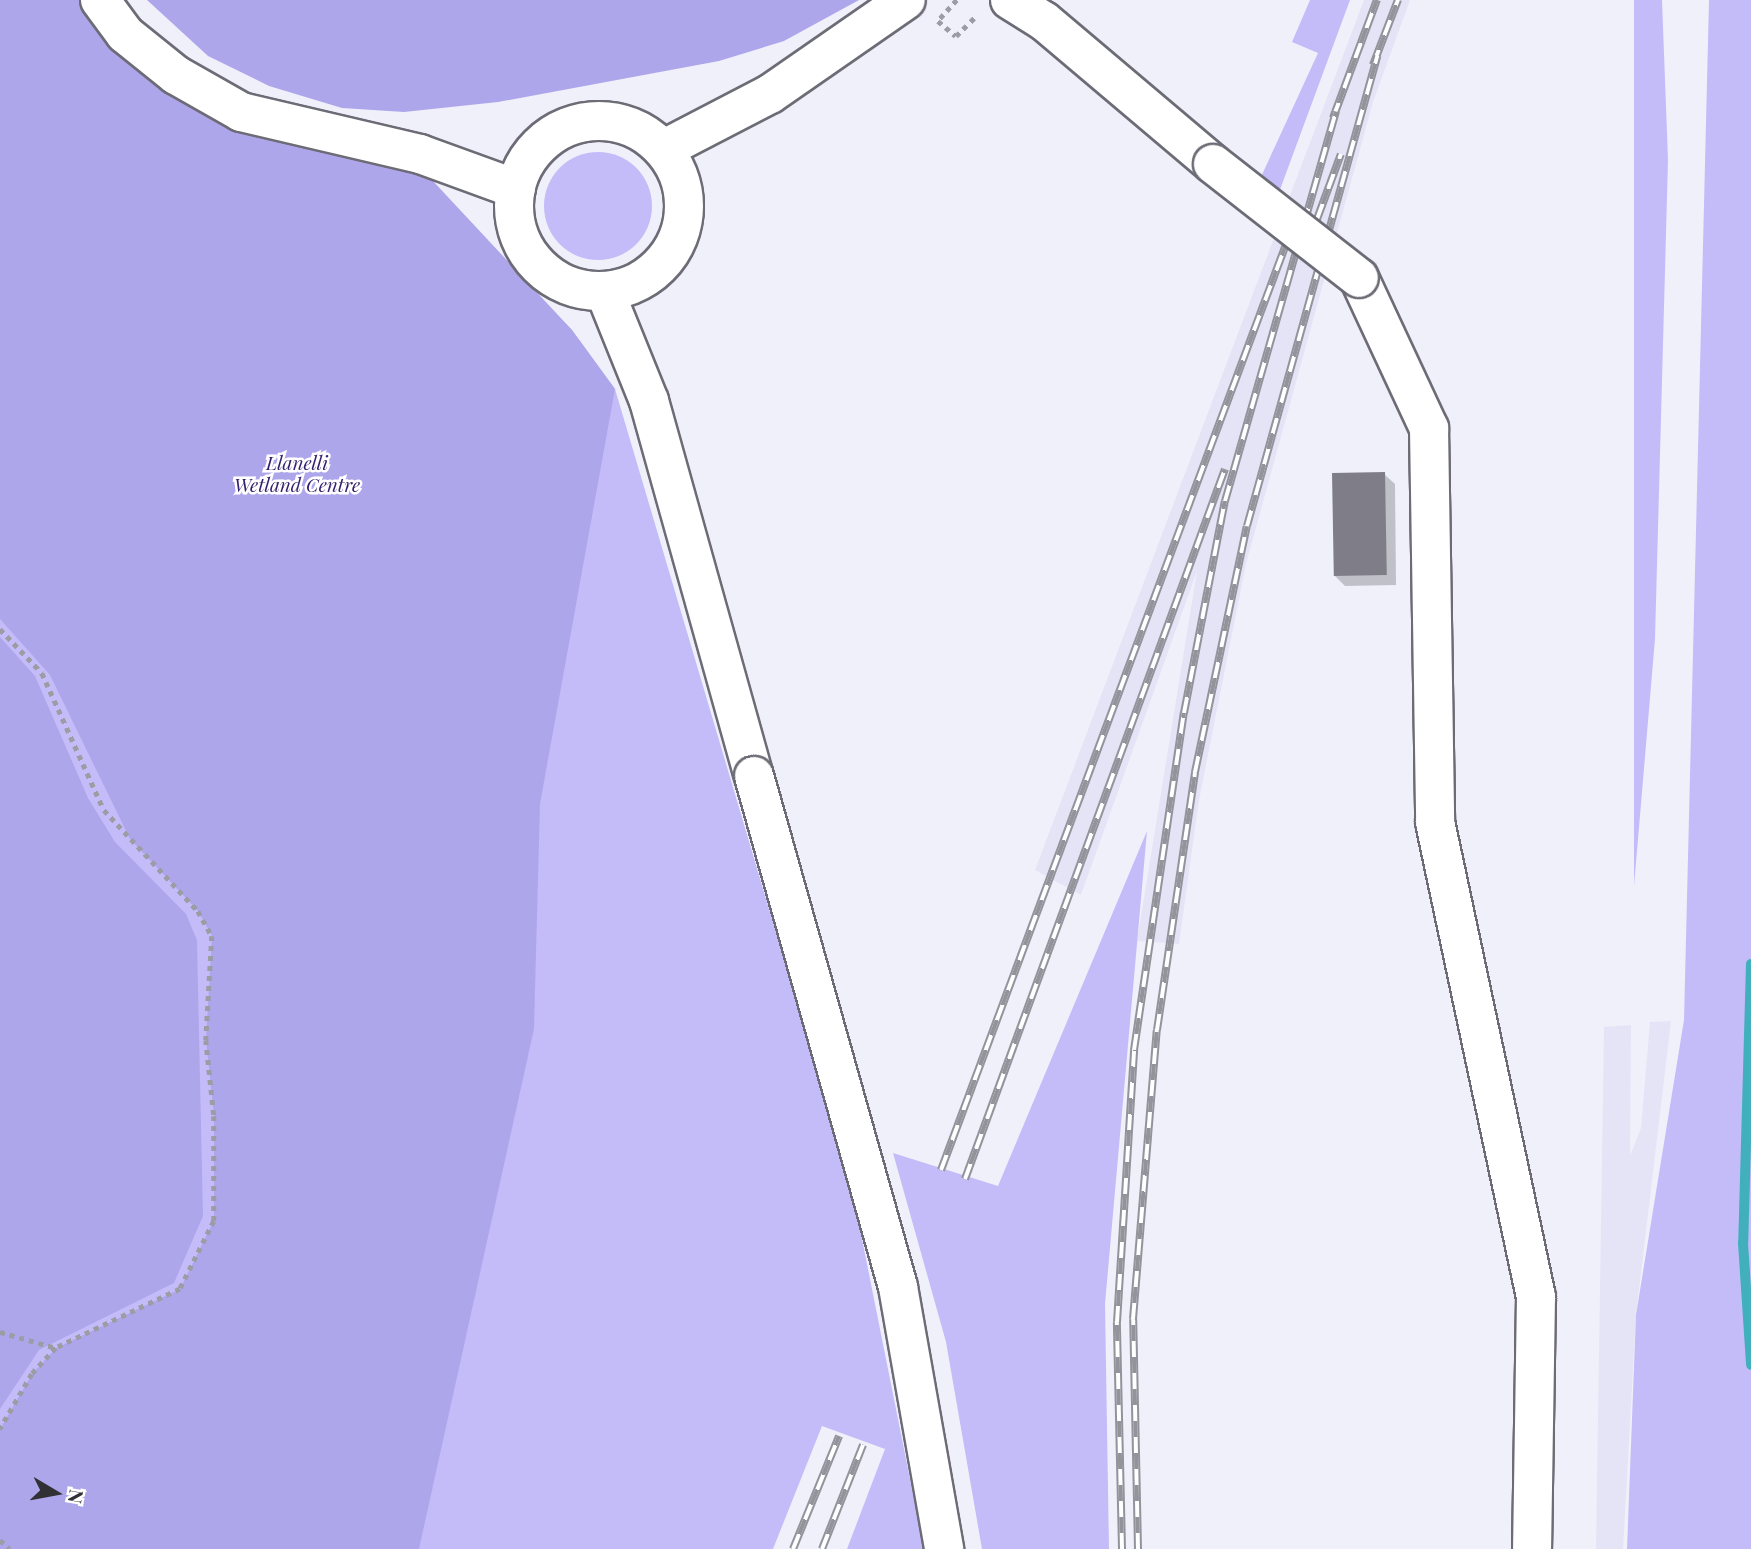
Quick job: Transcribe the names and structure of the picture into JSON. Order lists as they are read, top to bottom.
{
  "parks": ["Llanelli Wetland Centre"],
  "north": "right"
}
